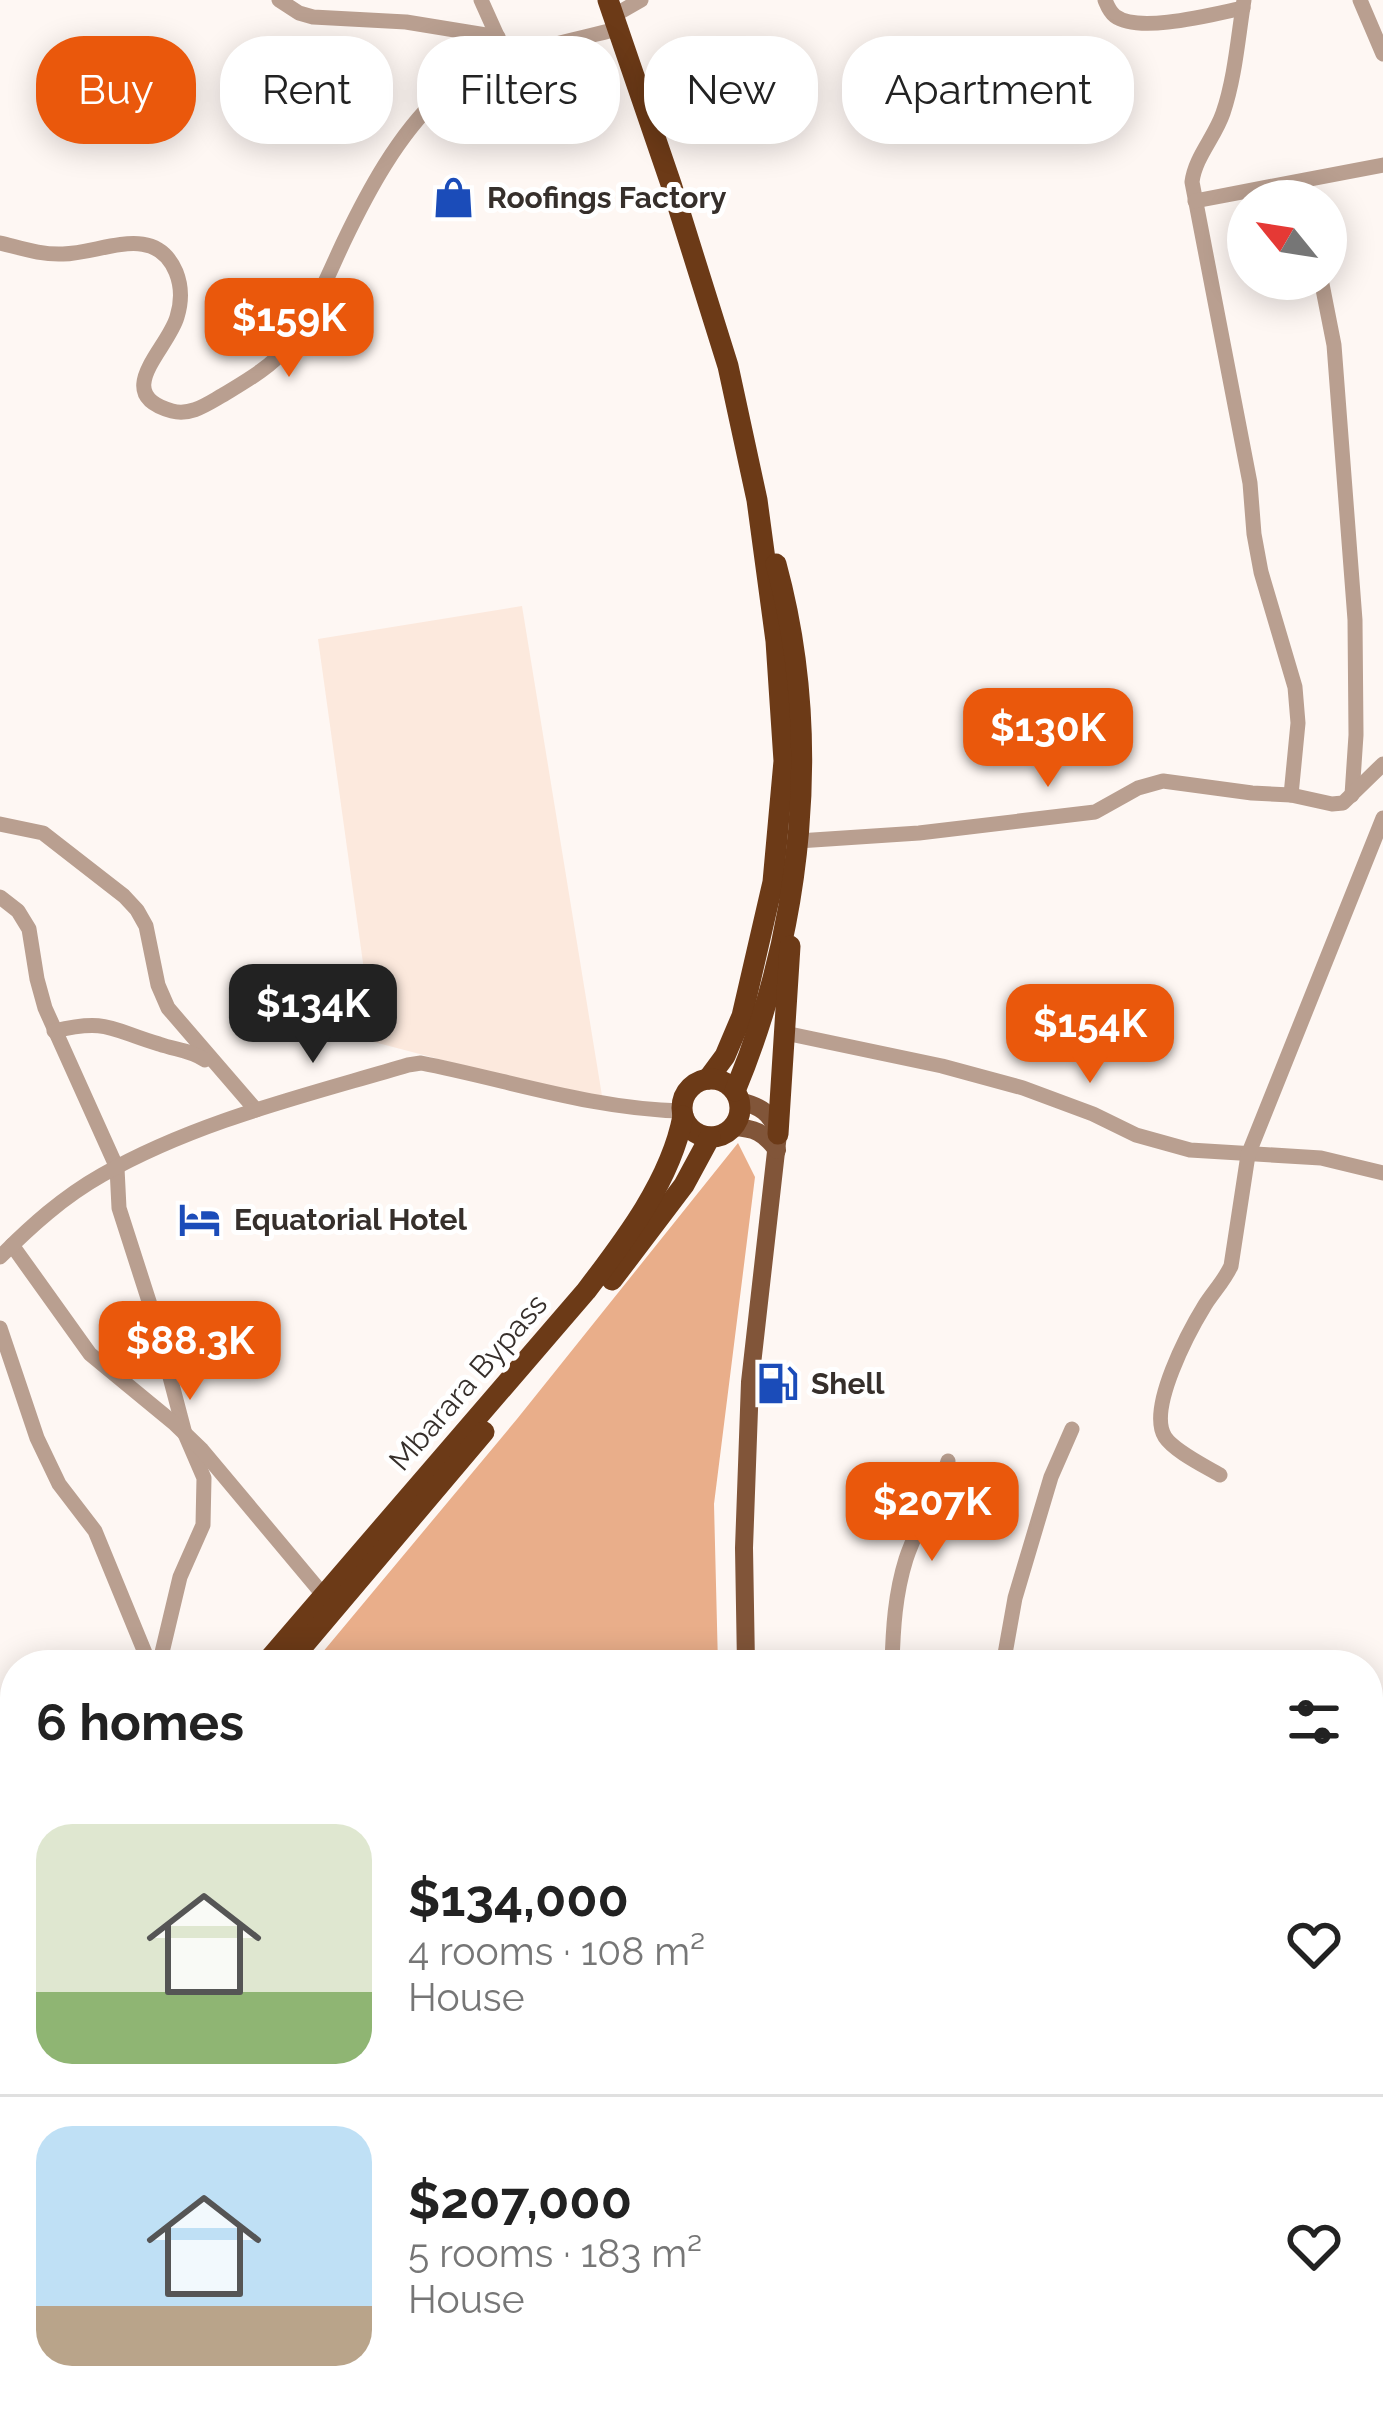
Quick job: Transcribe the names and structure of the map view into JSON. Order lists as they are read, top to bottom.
{
  "streets": {
    "highway": ["Mbarara Bypass"]
  },
  "places": {
    "shop": ["Roofings Factory"],
    "hotel": ["Equatorial Hotel"],
    "fuel station": ["Shell"]
  },
  "north": "top left",
  "page": {
    "chip": [
      "Buy",
      "Rent",
      "Filters",
      "New",
      "Apartment"
    ],
    "price": [
      "$159K",
      "$130K",
      "$134K",
      "$154K",
      "$88.3K",
      "$207K"
    ],
    "heading": "6 homes",
    "list": [
      {
        "name": "$134,000",
        "note": "4 rooms · 108 m² · House"
      },
      {
        "name": "$207,000",
        "note": "5 rooms · 183 m² · House"
      }
    ]
  }
}
